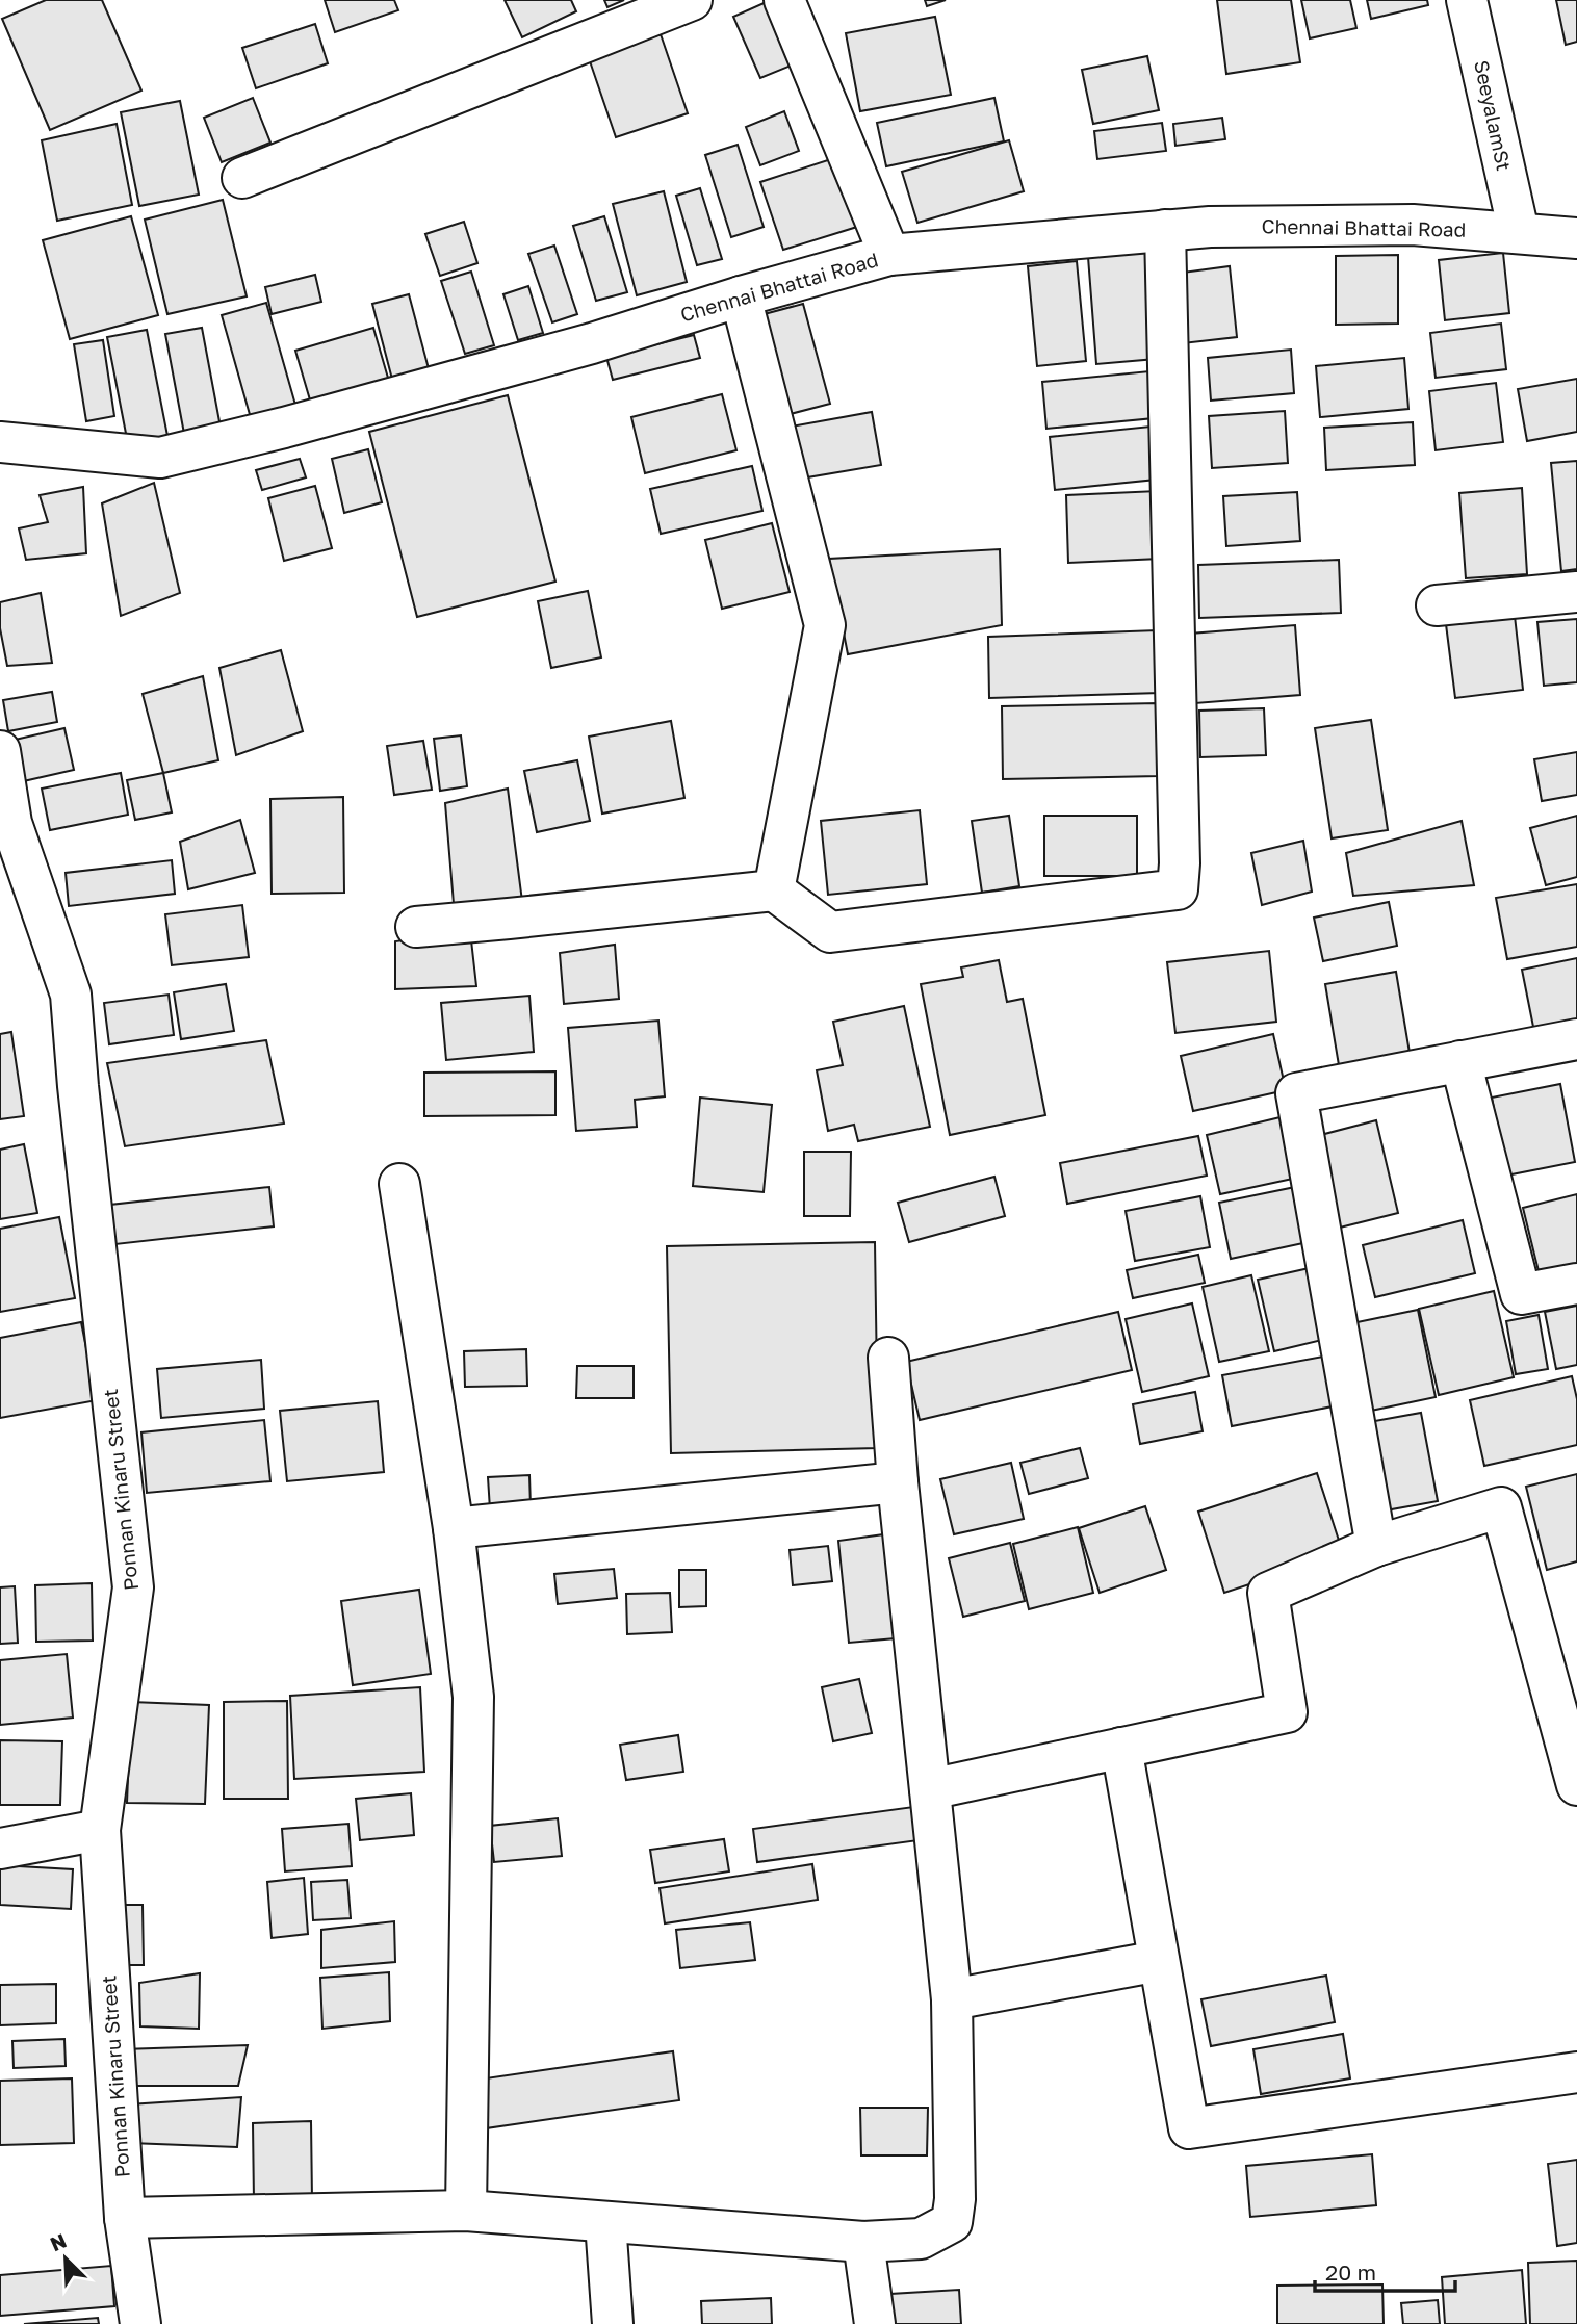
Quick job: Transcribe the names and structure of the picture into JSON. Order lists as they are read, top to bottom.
{
  "streets": {
    "street": ["SeeyalamSt", "Chennai Bhattai Road", "Ponnan Kinaru Street"]
  },
  "crossings": [
    ["SeeyalamSt", "Chennai Bhattai Road"]
  ],
  "scale_bar": "20 m",
  "north": "top left"
}
